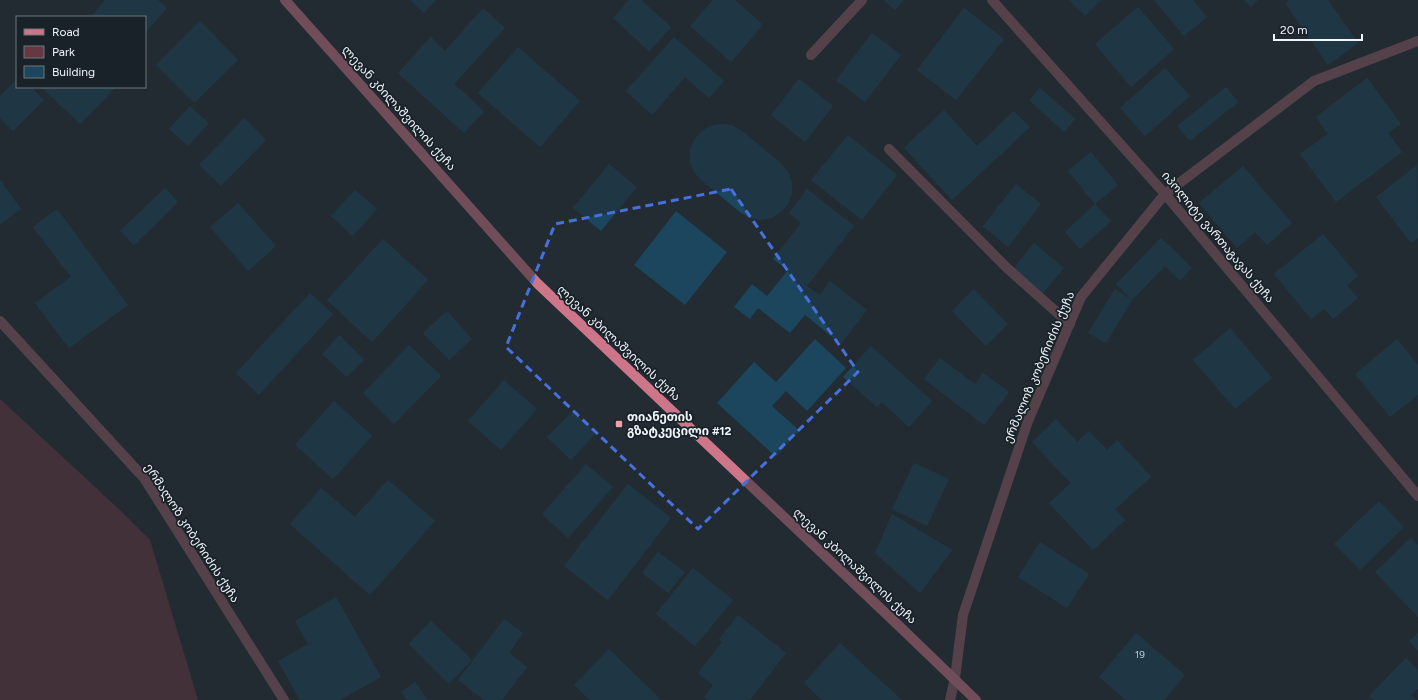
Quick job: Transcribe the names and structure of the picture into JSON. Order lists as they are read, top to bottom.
{
  "streets": {
    "main road": ["ლევან კბილაშვილის ქუჩა"],
    "street": ["იპოლიტე ვართაგავას ქუჩა", "ერმალოზ კობერიძის ქუჩა"]
  },
  "crossings": [
    ["ლევან კბილაშვილის ქუჩა", "ერმალოზ კობერიძის ქუჩა"],
    ["იპოლიტე ვართაგავას ქუჩა", "ერმალოზ კობერიძის ქუჩა"]
  ],
  "places": {
    "transit": ["თიანეთის გზატკეცილი #12"]
  },
  "house_numbers": ["19"],
  "legend": ["Road", "Park", "Building"],
  "scale_bar": "20 m"
}
